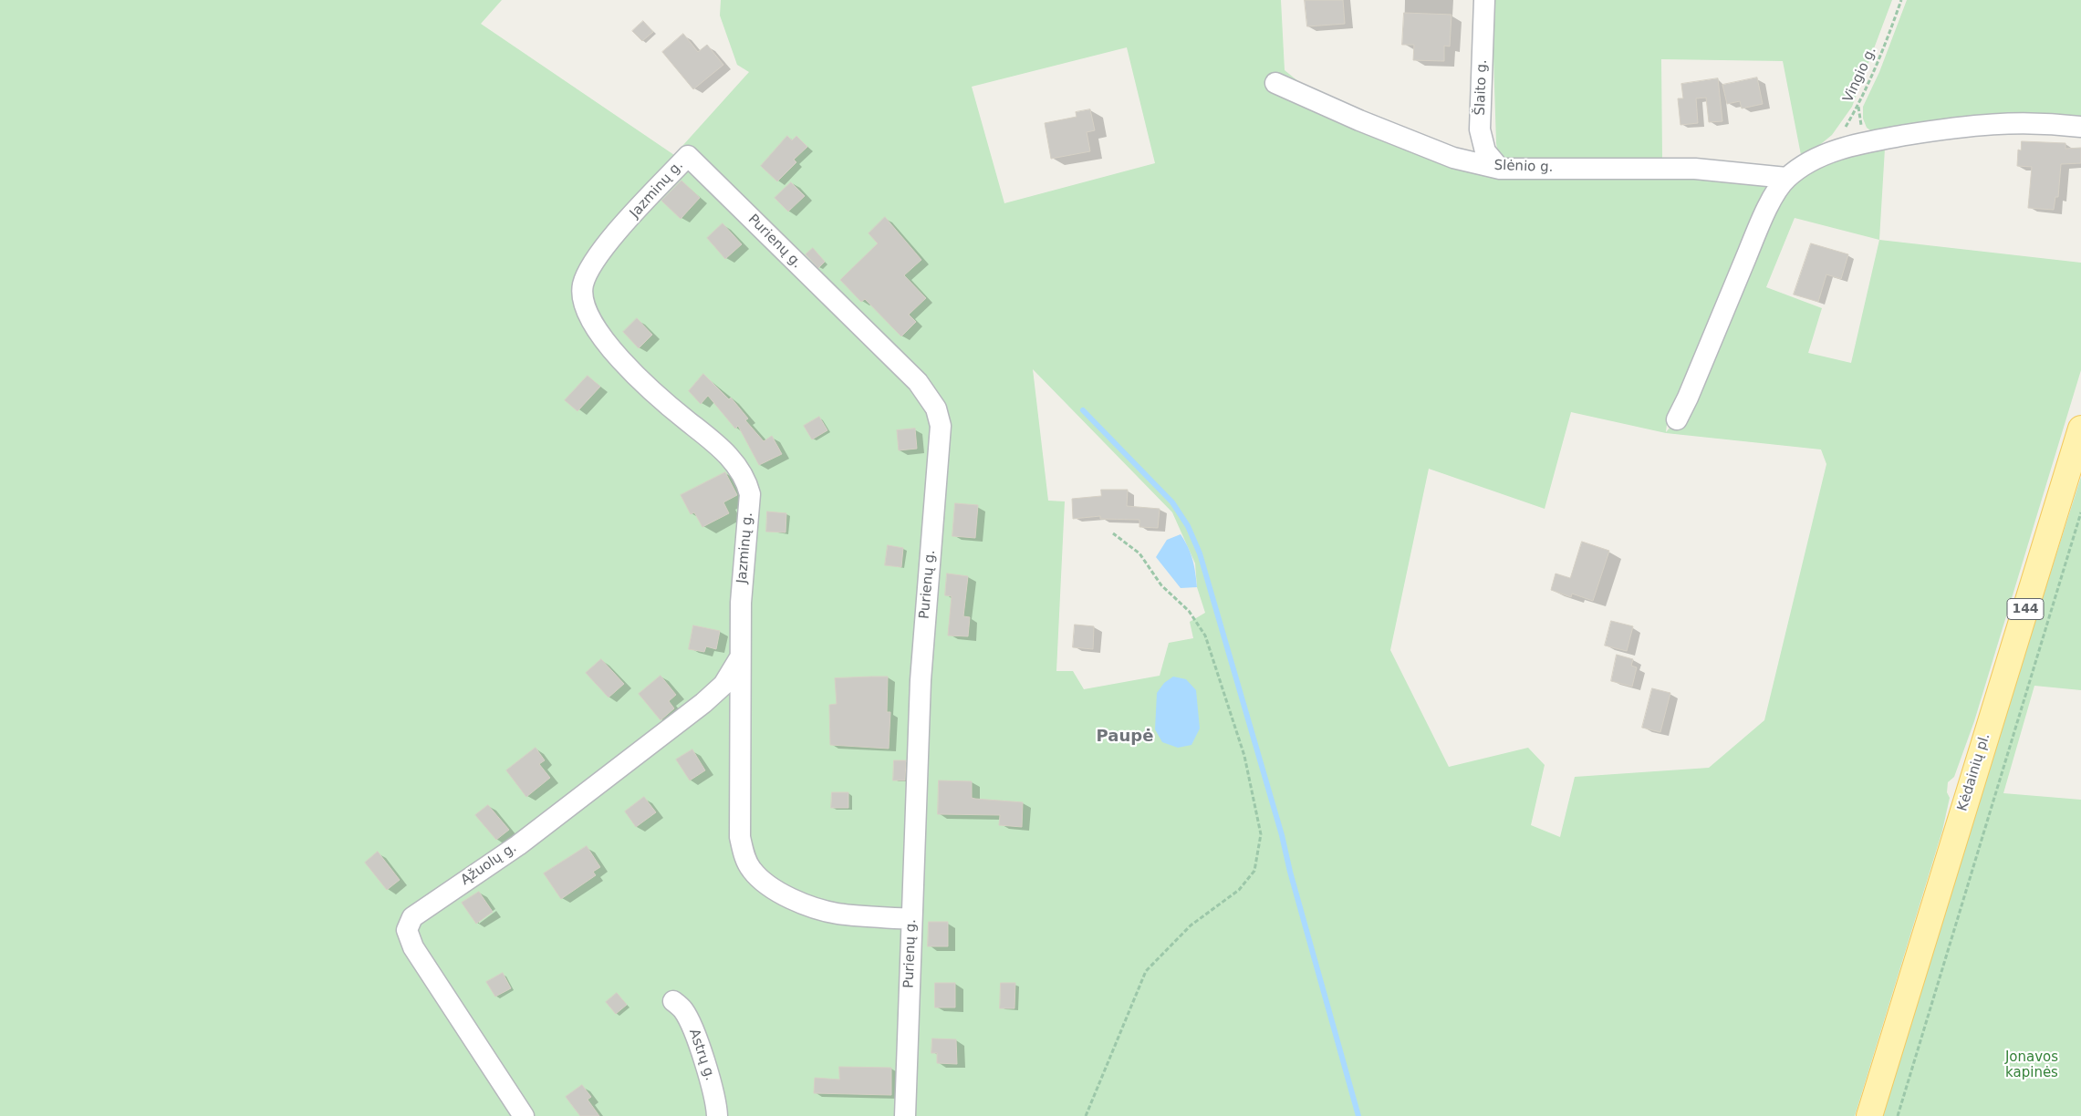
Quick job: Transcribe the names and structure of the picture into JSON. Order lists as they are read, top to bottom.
{
  "streets": {
    "main road": ["144", "Kėdainių pl."],
    "street": [
      "Šlaito g.",
      "Slėnio g.",
      "Jazminų g.",
      "Purienų g.",
      "Ąžuolų g.",
      "Astrų g."
    ],
    "path": ["Vingio g."]
  },
  "crossings": [
    ["Šlaito g.", "Slėnio g."],
    ["Jazminų g.", "Purienų g."],
    ["Jazminų g.", "Ąžuolų g."]
  ],
  "districts": ["Paupė"],
  "parks": ["Jonavos kapinės"]
}
